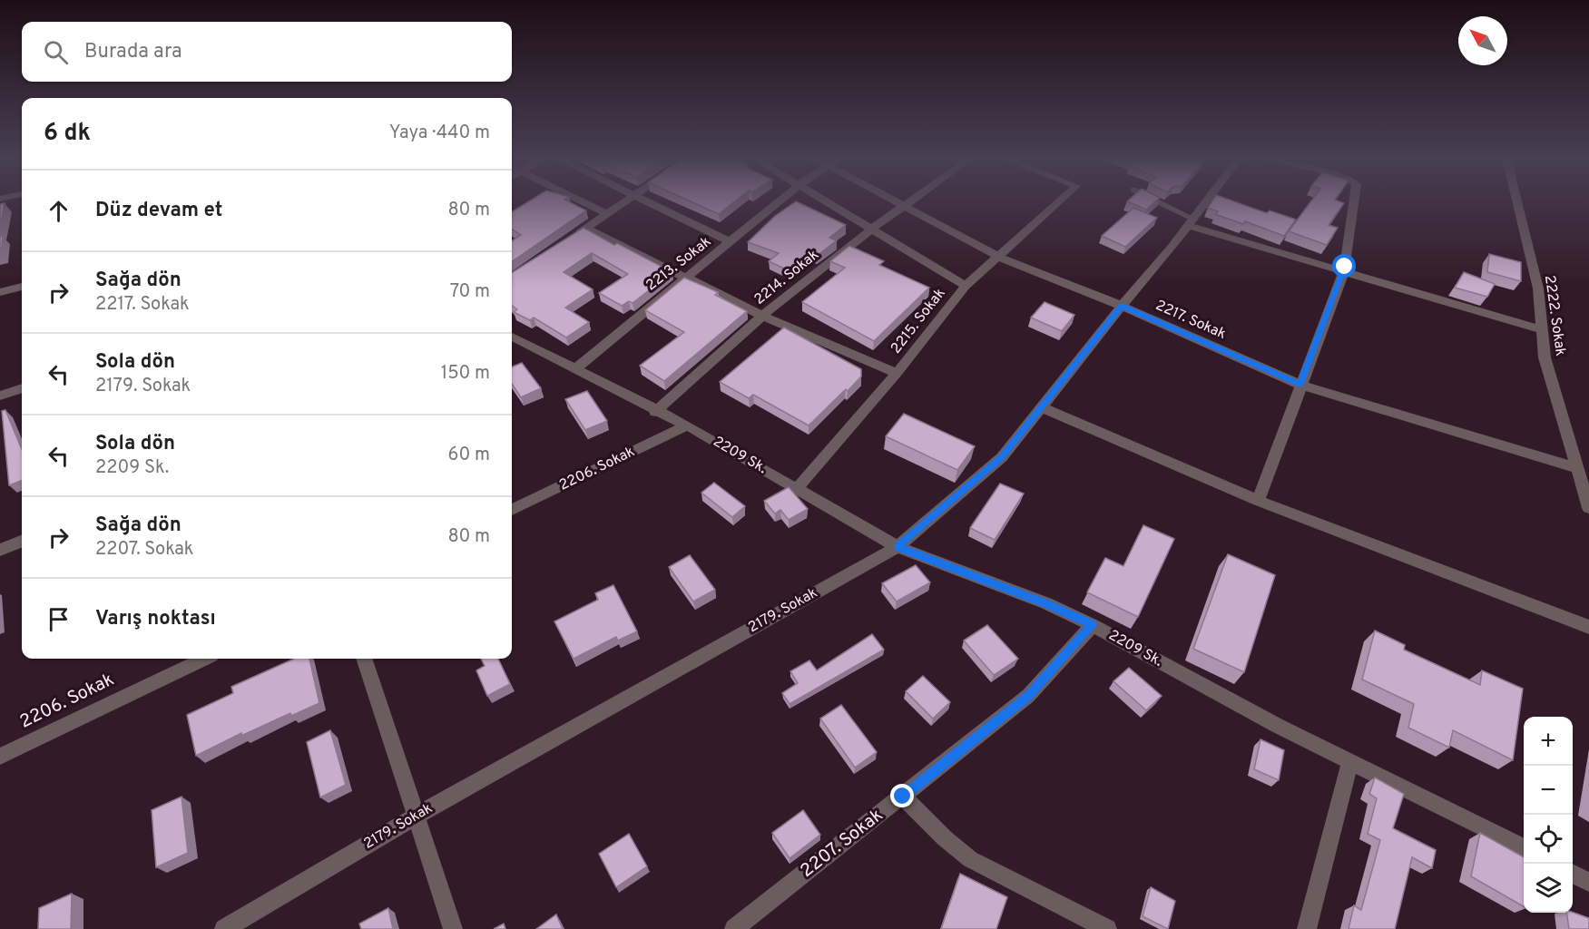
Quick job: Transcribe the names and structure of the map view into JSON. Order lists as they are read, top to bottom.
{
  "streets": {
    "street": [
      "2213. Sokak",
      "2214. Sokak",
      "2222. Sokak",
      "2217. Sokak",
      "2215. Sokak",
      "2209 Sk.",
      "2206. Sokak",
      "2179. Sokak",
      "2207. Sokak"
    ]
  },
  "crossings": [
    ["2213. Sokak", "2209 Sk."],
    ["2214. Sokak", "2217. Sokak"],
    ["2214. Sokak", "2209 Sk."],
    ["2222. Sokak", "2217. Sokak"],
    ["2217. Sokak", "2215. Sokak"],
    ["2217. Sokak", "2179. Sokak"],
    ["2215. Sokak", "2209 Sk."],
    ["2209 Sk.", "2206. Sokak"],
    ["2209 Sk.", "2179. Sokak"],
    ["2209 Sk.", "2207. Sokak"]
  ],
  "north": "top left",
  "page": {
    "search": "Burada ara",
    "heading": ["6 dk", "Yaya · 440 m"],
    "list": [
      ["Düz devam et", "80 m"],
      ["Sağa dön", "2217. Sokak", "70 m"],
      ["Sola dön", "2179. Sokak", "150 m"],
      ["Sola dön", "2209 Sk.", "60 m"],
      ["Sağa dön", "2207. Sokak", "80 m"],
      "Varış noktası"
    ],
    "map_buttons": ["+", "−"]
  }
}
